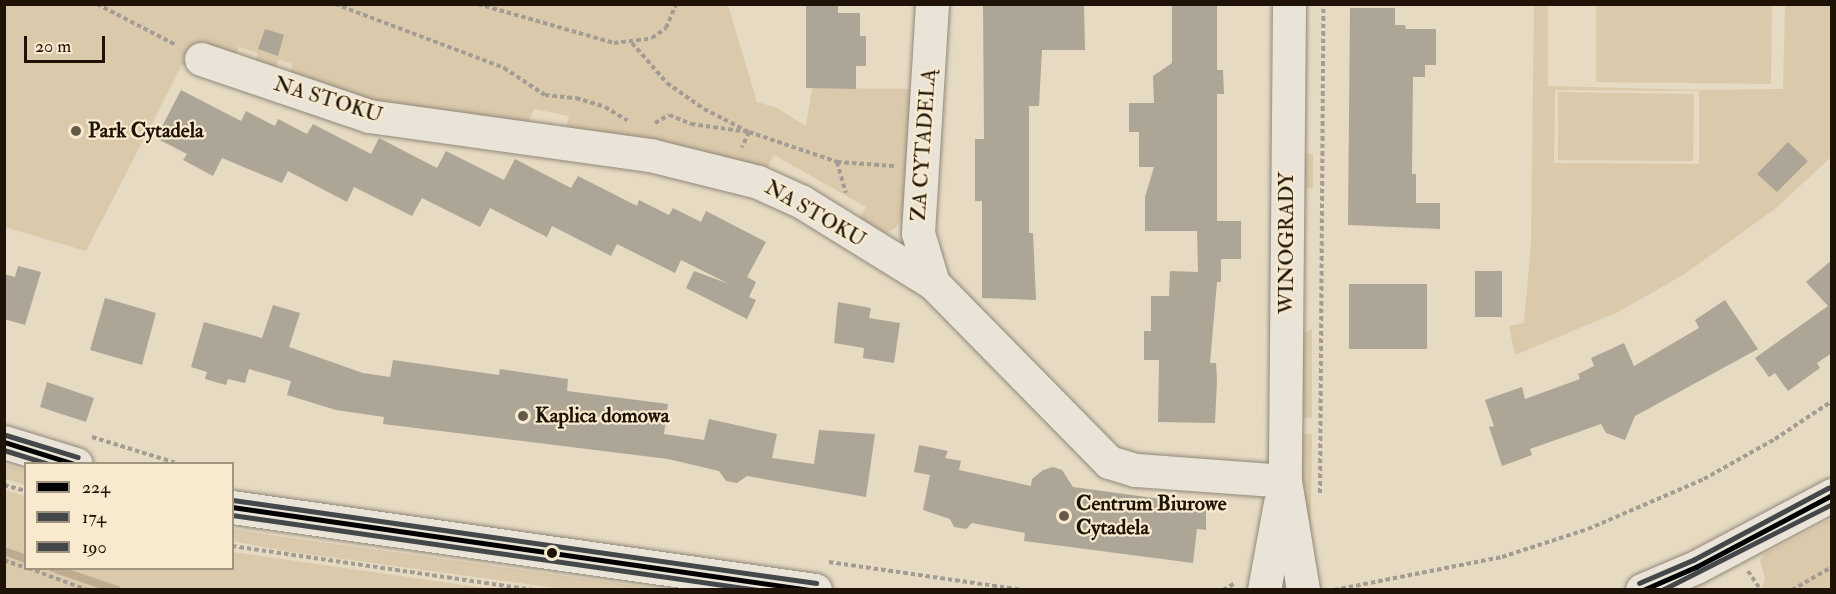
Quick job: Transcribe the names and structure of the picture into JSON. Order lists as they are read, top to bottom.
{
  "streets": {
    "street": ["NA STOKU", "ZA CYTADELĄ", "WINOGRADY"]
  },
  "crossings": [
    ["NA STOKU", "ZA CYTADELĄ"],
    ["NA STOKU", "WINOGRADY"]
  ],
  "places": ["Park Cytadela", "Kaplica domowa", "Centrum Biurowe Cytadela"],
  "lines": ["transit line 190", "transit line 224", "transit line 174"],
  "legend": ["224", "174", "190"],
  "scale_bar": "20 m"
}
